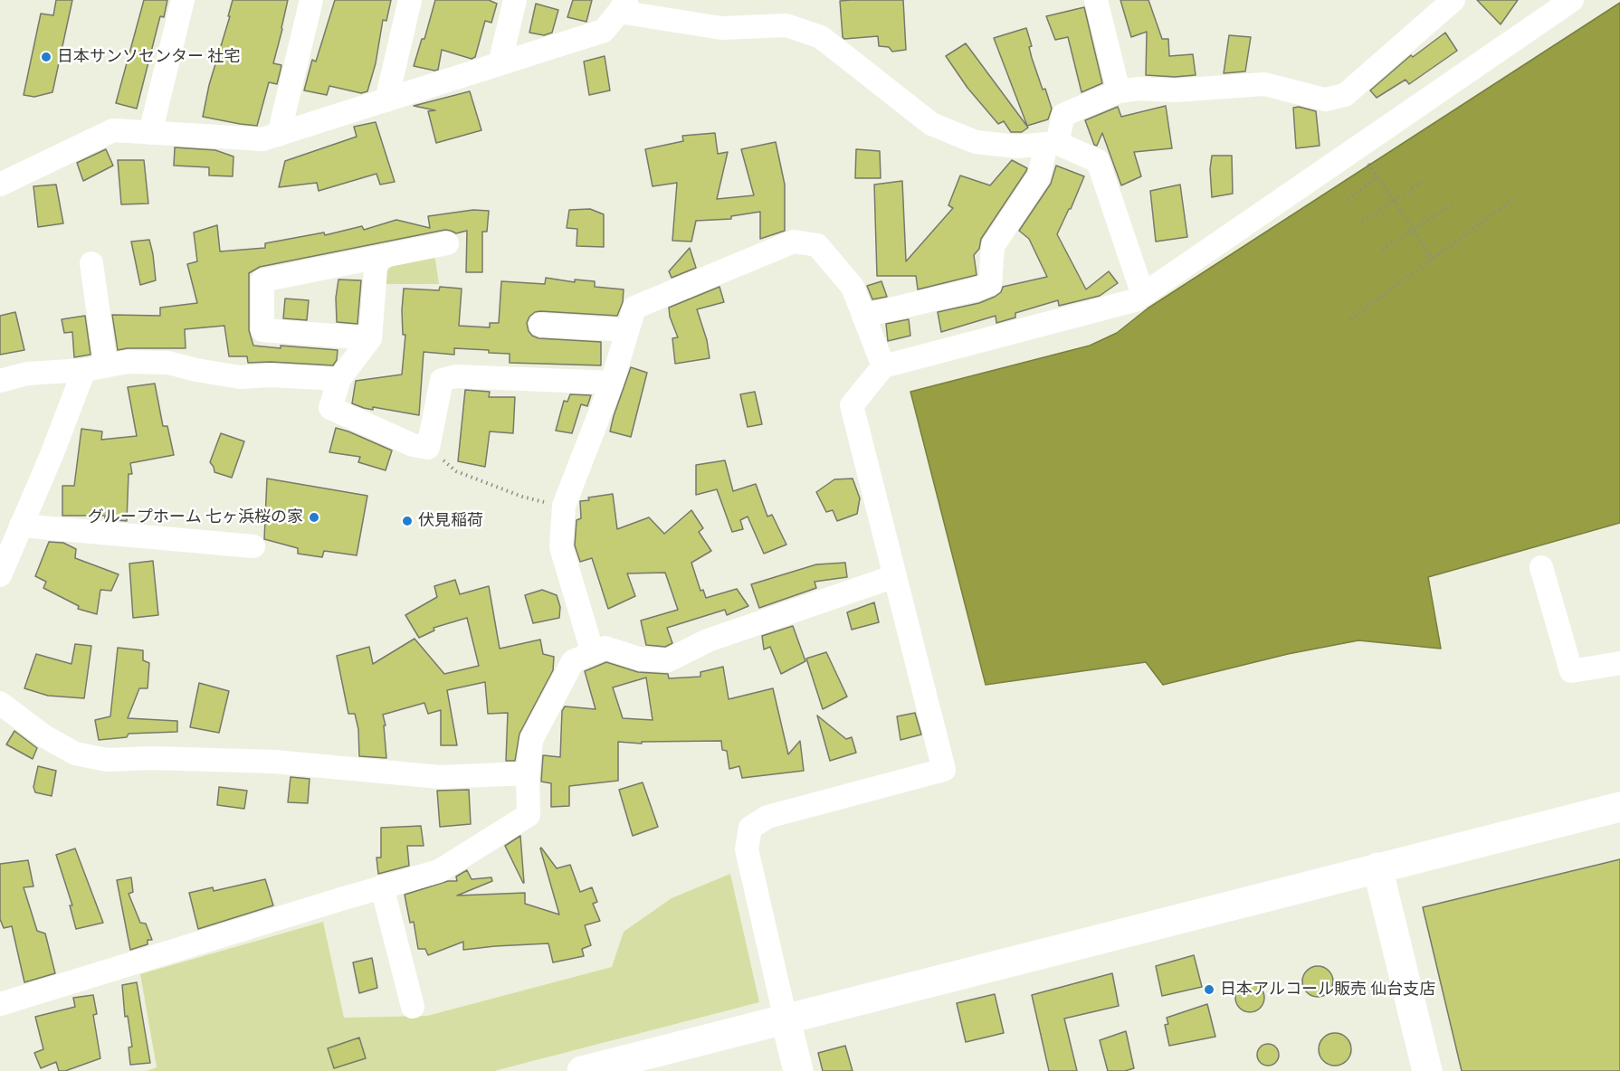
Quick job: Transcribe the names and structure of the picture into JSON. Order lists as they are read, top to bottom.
{
  "places": [
    "日本サンソセンター 社宅",
    "グループホーム 七ヶ浜桜の家",
    "伏見稲荷",
    "日本アルコール販売 仙台支店"
  ]
}
